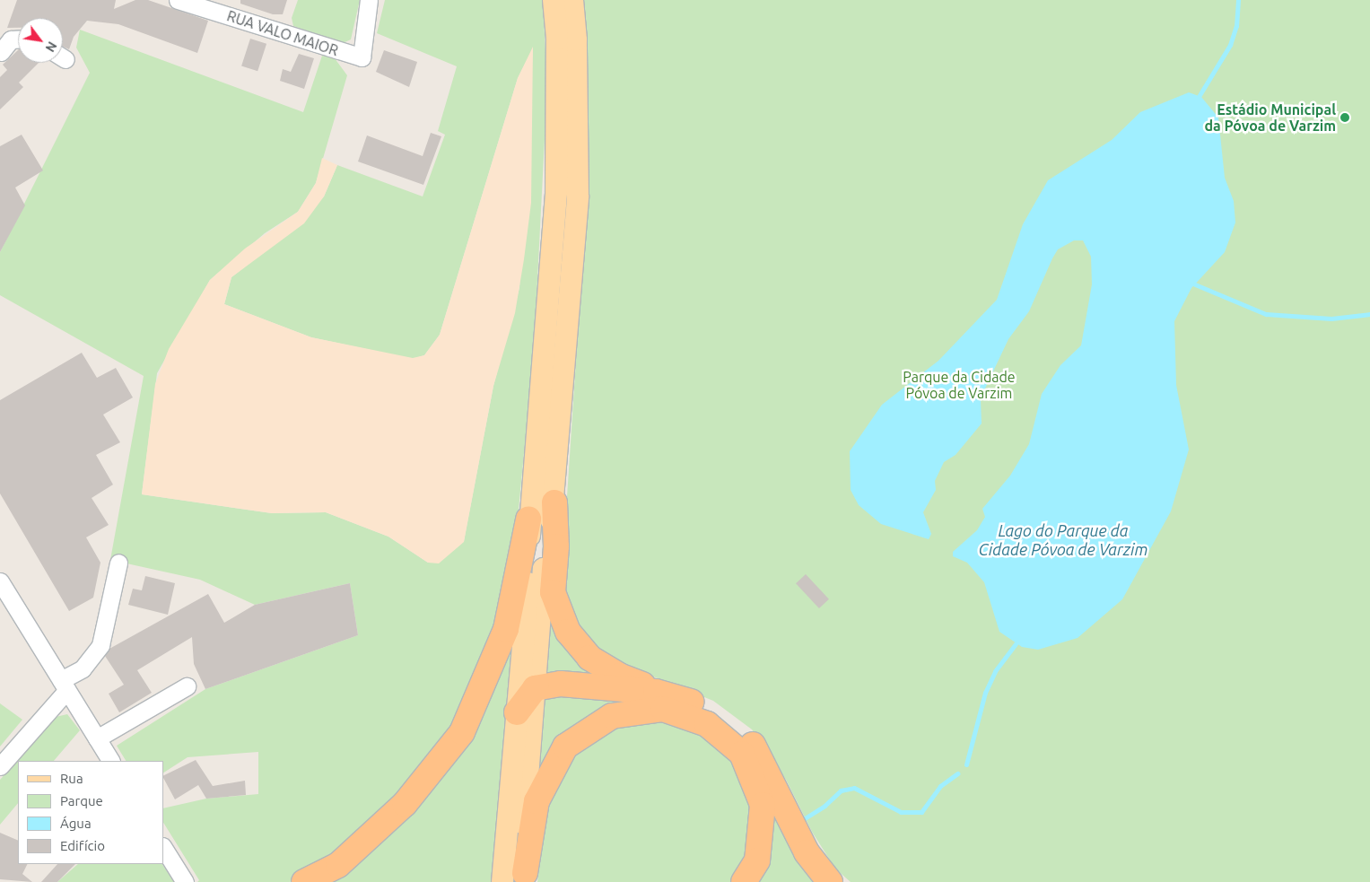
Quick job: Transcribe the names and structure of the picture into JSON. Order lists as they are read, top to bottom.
{
  "streets": {
    "street": ["RUA VALO MAIOR"]
  },
  "water": ["Lago do Parque da Cidade Póvoa de Varzim"],
  "parks": ["Parque da Cidade Póvoa de Varzim"],
  "places": ["Estádio Municipal da Póvoa de Varzim"],
  "legend": [
    "Rua",
    "Parque",
    "Água",
    "Edifício"
  ],
  "north": "bottom right"
}
